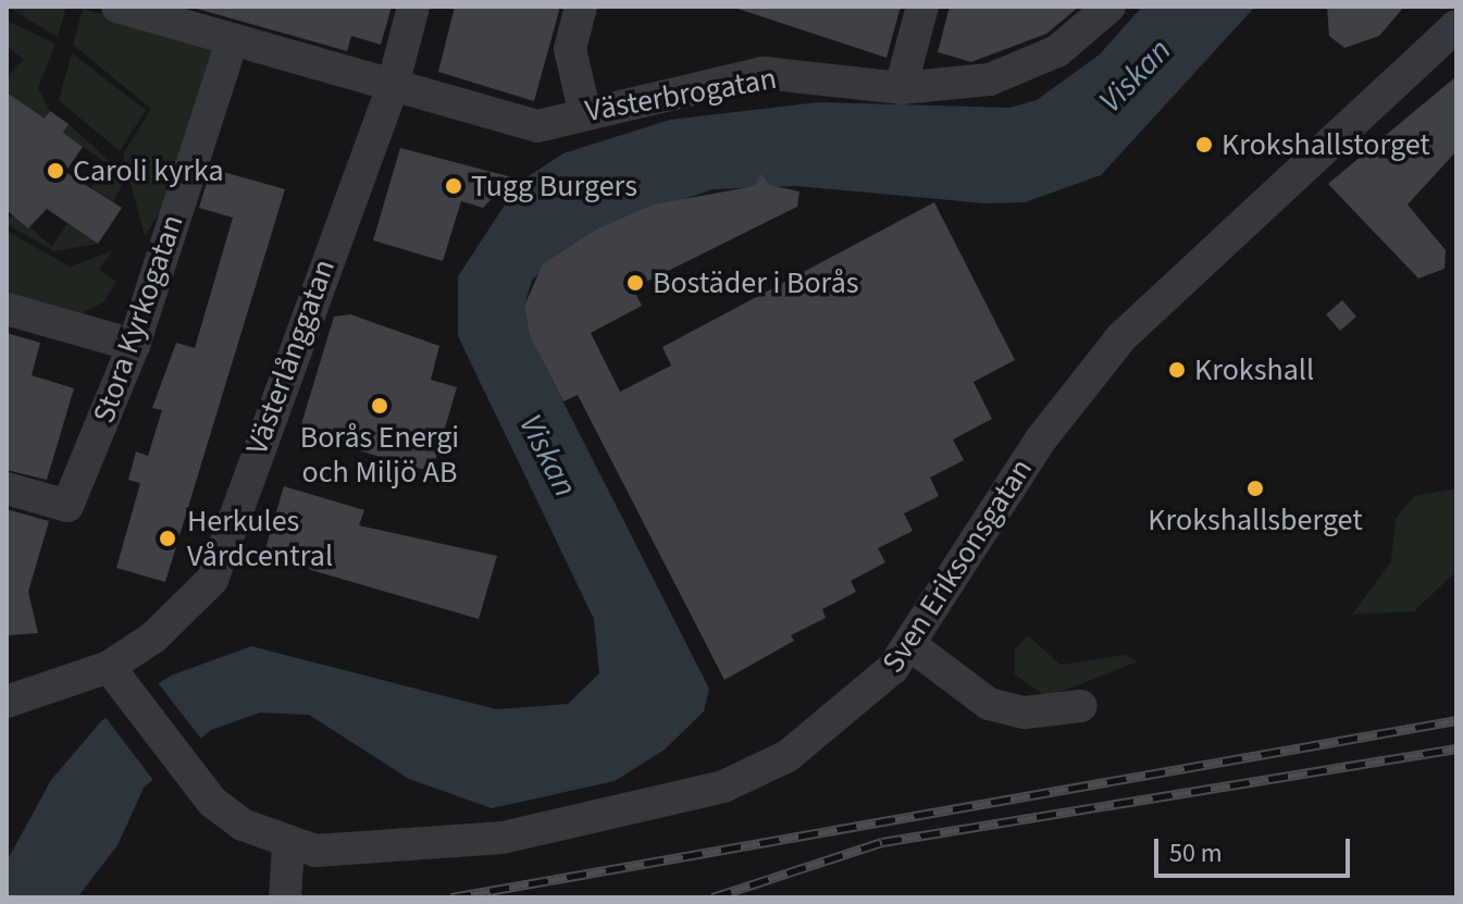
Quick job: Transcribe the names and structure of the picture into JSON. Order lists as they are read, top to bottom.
{
  "streets": {
    "street": [
      "Västerbrogatan",
      "Stora Kyrkogatan",
      "Västerlånggatan",
      "Sven Eriksonsgatan"
    ]
  },
  "crossings": [
    ["Västerbrogatan", "Västerlånggatan"],
    ["Västerlånggatan", "Sven Eriksonsgatan"]
  ],
  "water": ["Viskan"],
  "places": [
    "Krokshallstorget",
    "Caroli kyrka",
    "Tugg Burgers",
    "Bostäder i Borås",
    "Krokshall",
    "Borås Energi och Miljö AB",
    "Krokshallsberget",
    "Herkules Vårdcentral"
  ],
  "scale_bar": "50 m"
}
